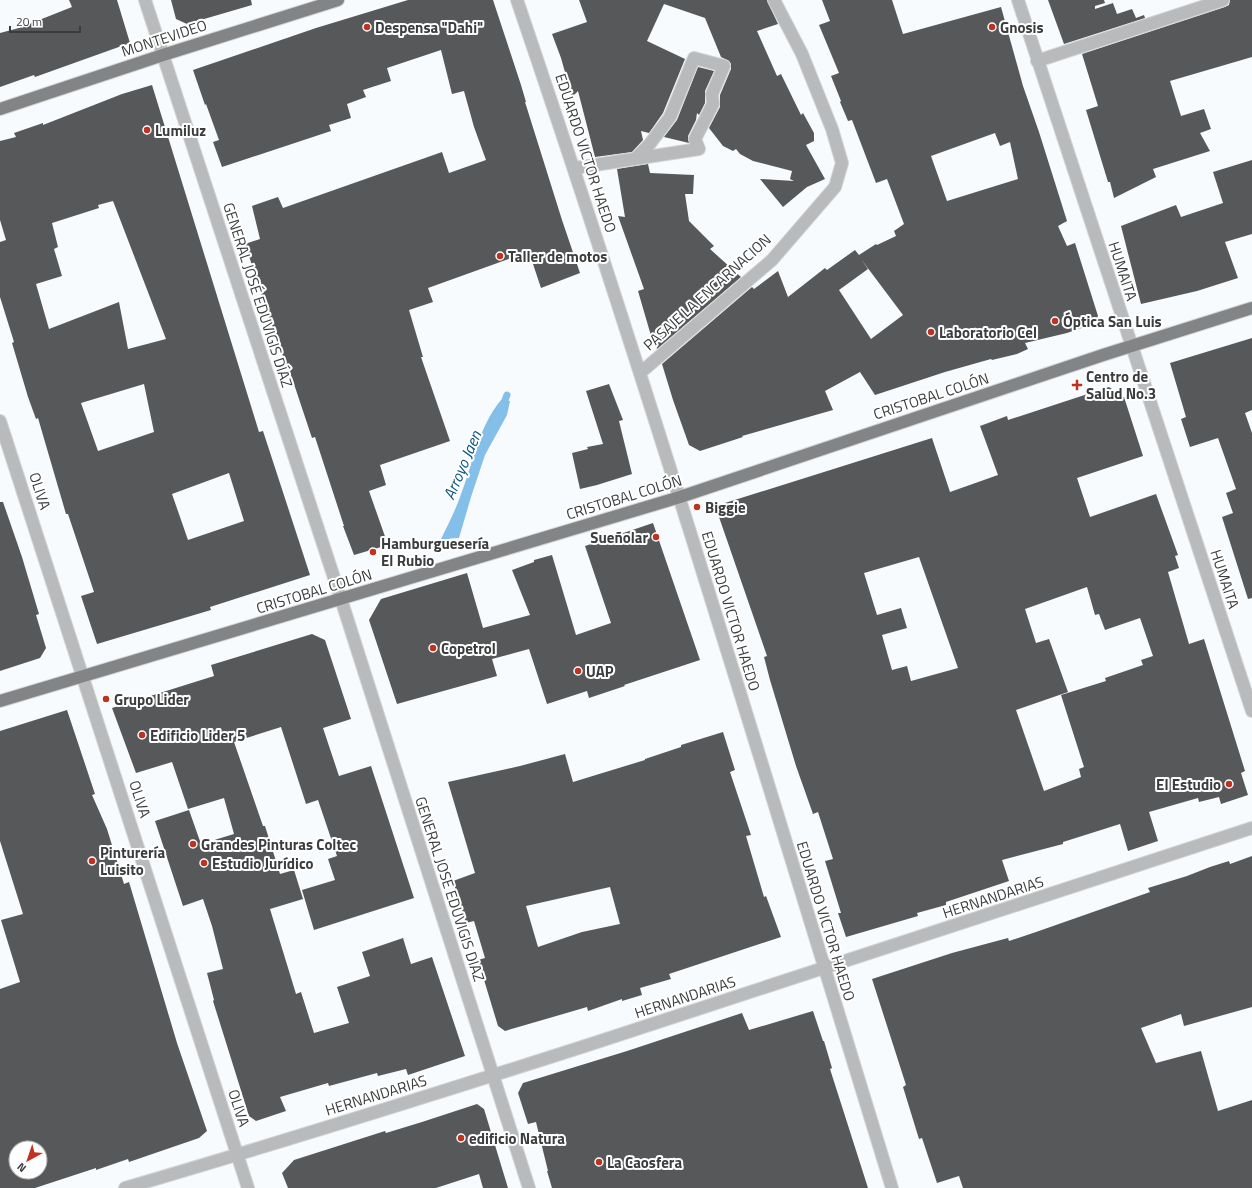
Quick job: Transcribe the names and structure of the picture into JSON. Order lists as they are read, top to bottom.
{
  "streets": {
    "main road": ["MONTEVIDEO", "CRISTOBAL COLÓN"],
    "street": [
      "EDUARDO VICTOR HAEDO",
      "HUMAITA",
      "PASAJE LA ENCARNACION",
      "GENERAL JOSÉ EDUVIGIS DÍAZ",
      "OLIVA",
      "GENERAL JOSE EDUVIGIS DIAZ",
      "HERNANDARIAS"
    ]
  },
  "crossings": [
    ["MONTEVIDEO", "GENERAL JOSÉ EDUVIGIS DÍAZ"],
    ["EDUARDO VICTOR HAEDO", "PASAJE LA ENCARNACION"],
    ["EDUARDO VICTOR HAEDO", "CRISTOBAL COLÓN"],
    ["EDUARDO VICTOR HAEDO", "HERNANDARIAS"],
    ["HUMAITA", "CRISTOBAL COLÓN"],
    ["GENERAL JOSÉ EDUVIGIS DÍAZ", "CRISTOBAL COLÓN"],
    ["GENERAL JOSÉ EDUVIGIS DÍAZ", "GENERAL JOSE EDUVIGIS DIAZ"],
    ["CRISTOBAL COLÓN", "OLIVA"],
    ["CRISTOBAL COLÓN", "GENERAL JOSE EDUVIGIS DIAZ"],
    ["OLIVA", "HERNANDARIAS"],
    ["GENERAL JOSE EDUVIGIS DIAZ", "HERNANDARIAS"]
  ],
  "water": ["Arroyo Jaen"],
  "places": {
    "other": [
      "Despensa \"Dahi\"",
      "Gnosis",
      "Lumiluz",
      "Taller de motos",
      "Óptica San Luis",
      "Laboratorio Cel",
      "Biggie",
      "Sueñolar",
      "Hamburguesería El Rubio",
      "Copetrol",
      "UAP",
      "Grupo Lider",
      "Edificio Lider 5",
      "El Estudio",
      "Grandes Pinturas Coltec",
      "Pinturería Luisito",
      "Estudio Jurídico",
      "edificio Natura",
      "La Caosfera"
    ],
    "health": ["Centro de Salud No.3"]
  },
  "scale_bar": "20 m",
  "north": "bottom left"
}
